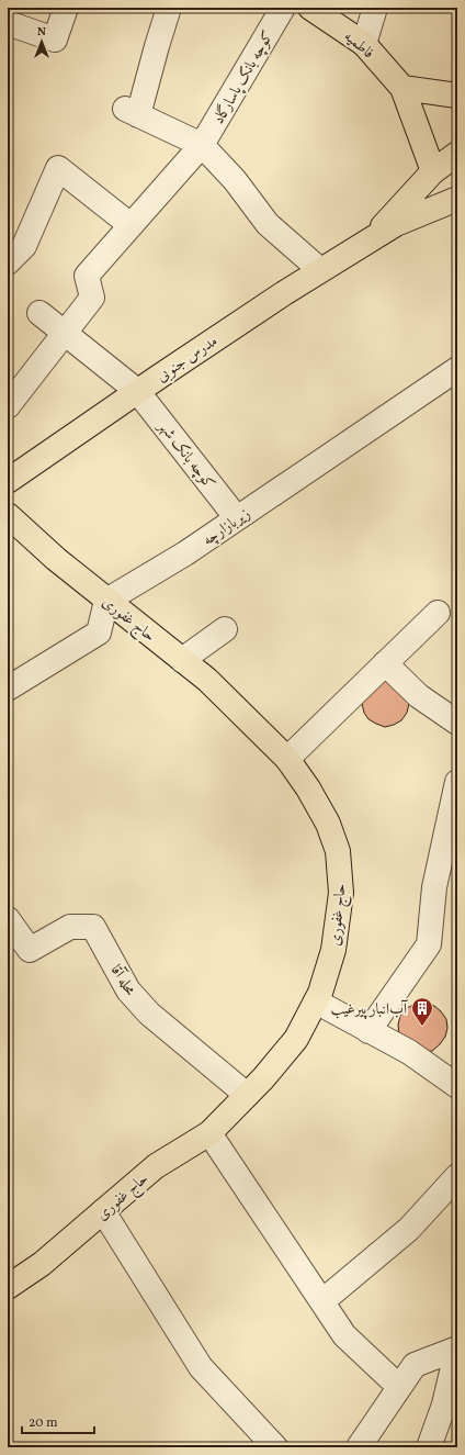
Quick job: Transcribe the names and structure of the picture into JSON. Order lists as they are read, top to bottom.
{
  "streets": {
    "main road": ["فاطمیه", "مدرس جنوبی", "حاج غفوری"],
    "street": [
      "کوچه بانک پاسارگاد",
      "کوچه بانک شهر",
      "زیربازارچه",
      "محله آقا"
    ]
  },
  "crossings": [
    ["کوچه بانک پاسارگاد", "کوچه بانک شهر"],
    ["مدرس جنوبی", "کوچه بانک شهر"],
    ["کوچه بانک شهر", "زیربازارچه"],
    ["زیربازارچه", "حاج غفوری"],
    ["حاج غفوری", "محله آقا"]
  ],
  "places": {
    "building": ["آب‌انبار پیرغیب"]
  },
  "scale_bar": "20 m",
  "north": "top"
}
